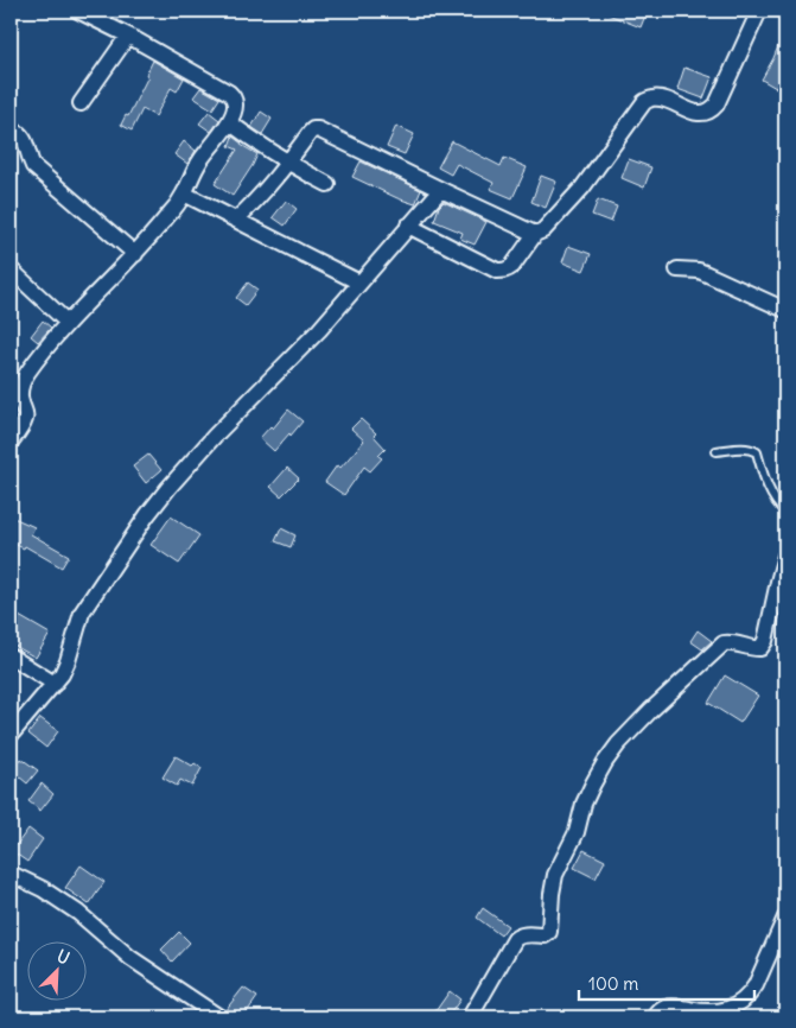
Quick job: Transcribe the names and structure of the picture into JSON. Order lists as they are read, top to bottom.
{
  "scale_bar": "100 m",
  "north": "top right"
}
